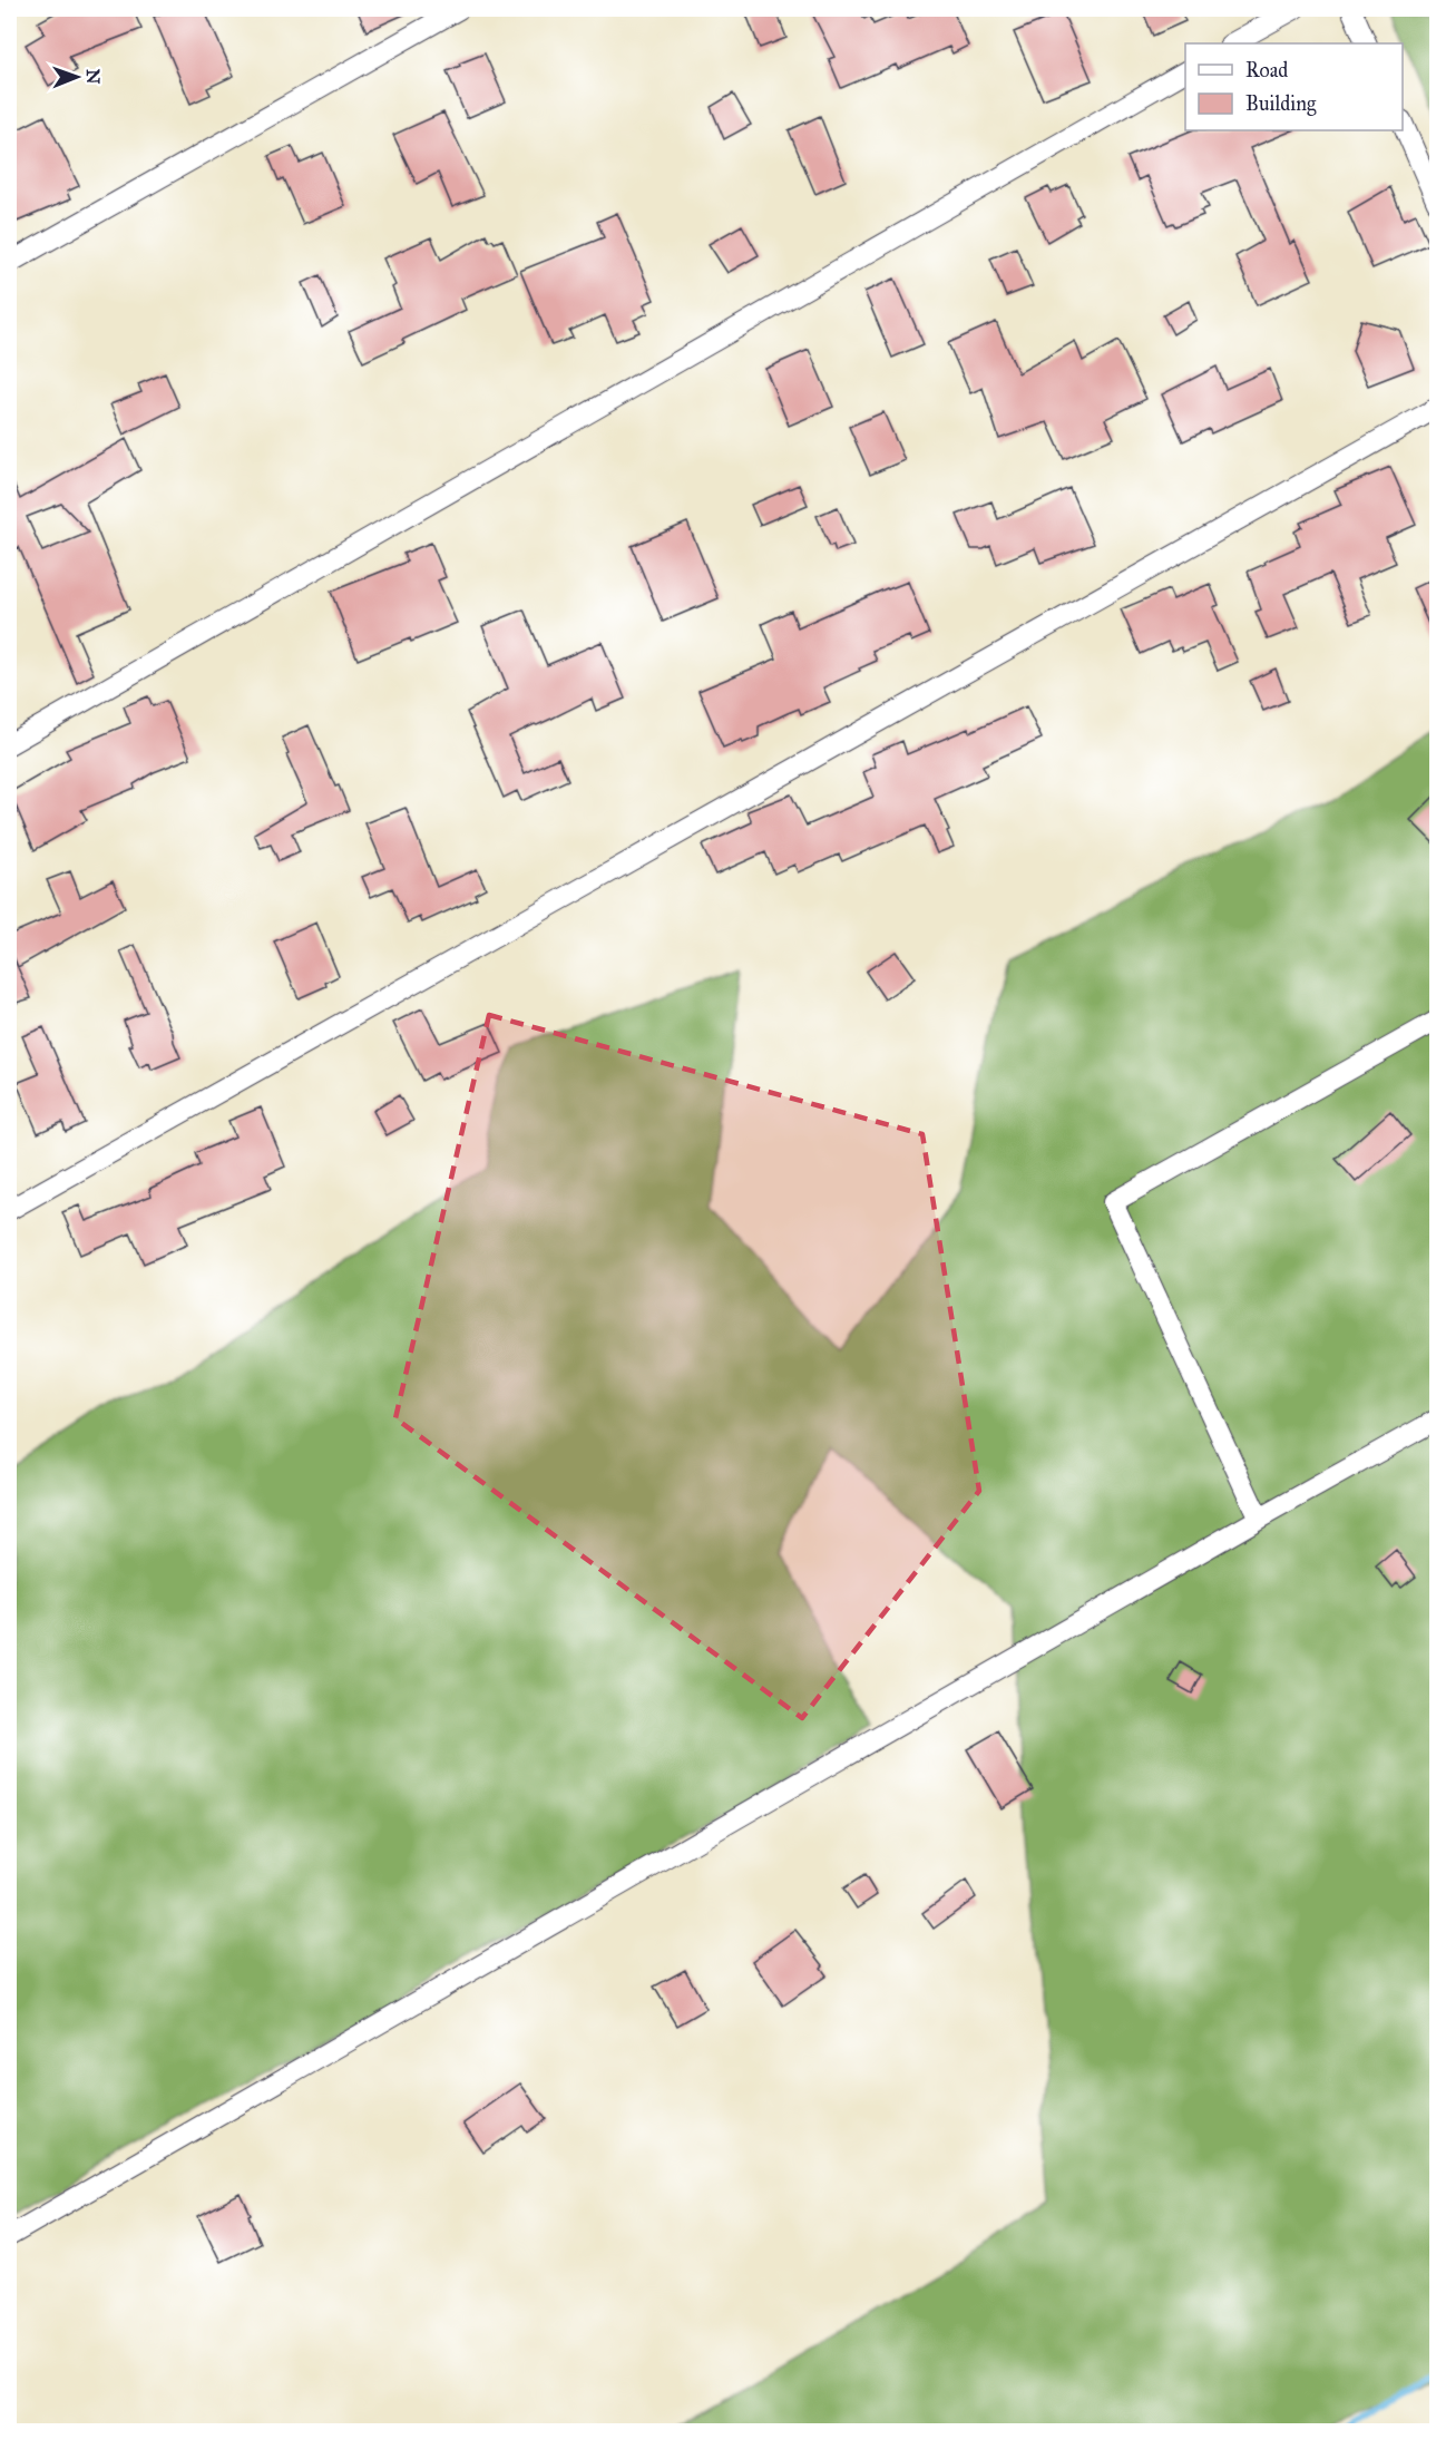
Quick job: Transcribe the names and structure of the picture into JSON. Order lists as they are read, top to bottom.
{
  "legend": ["Road", "Building"],
  "north": "right"
}
